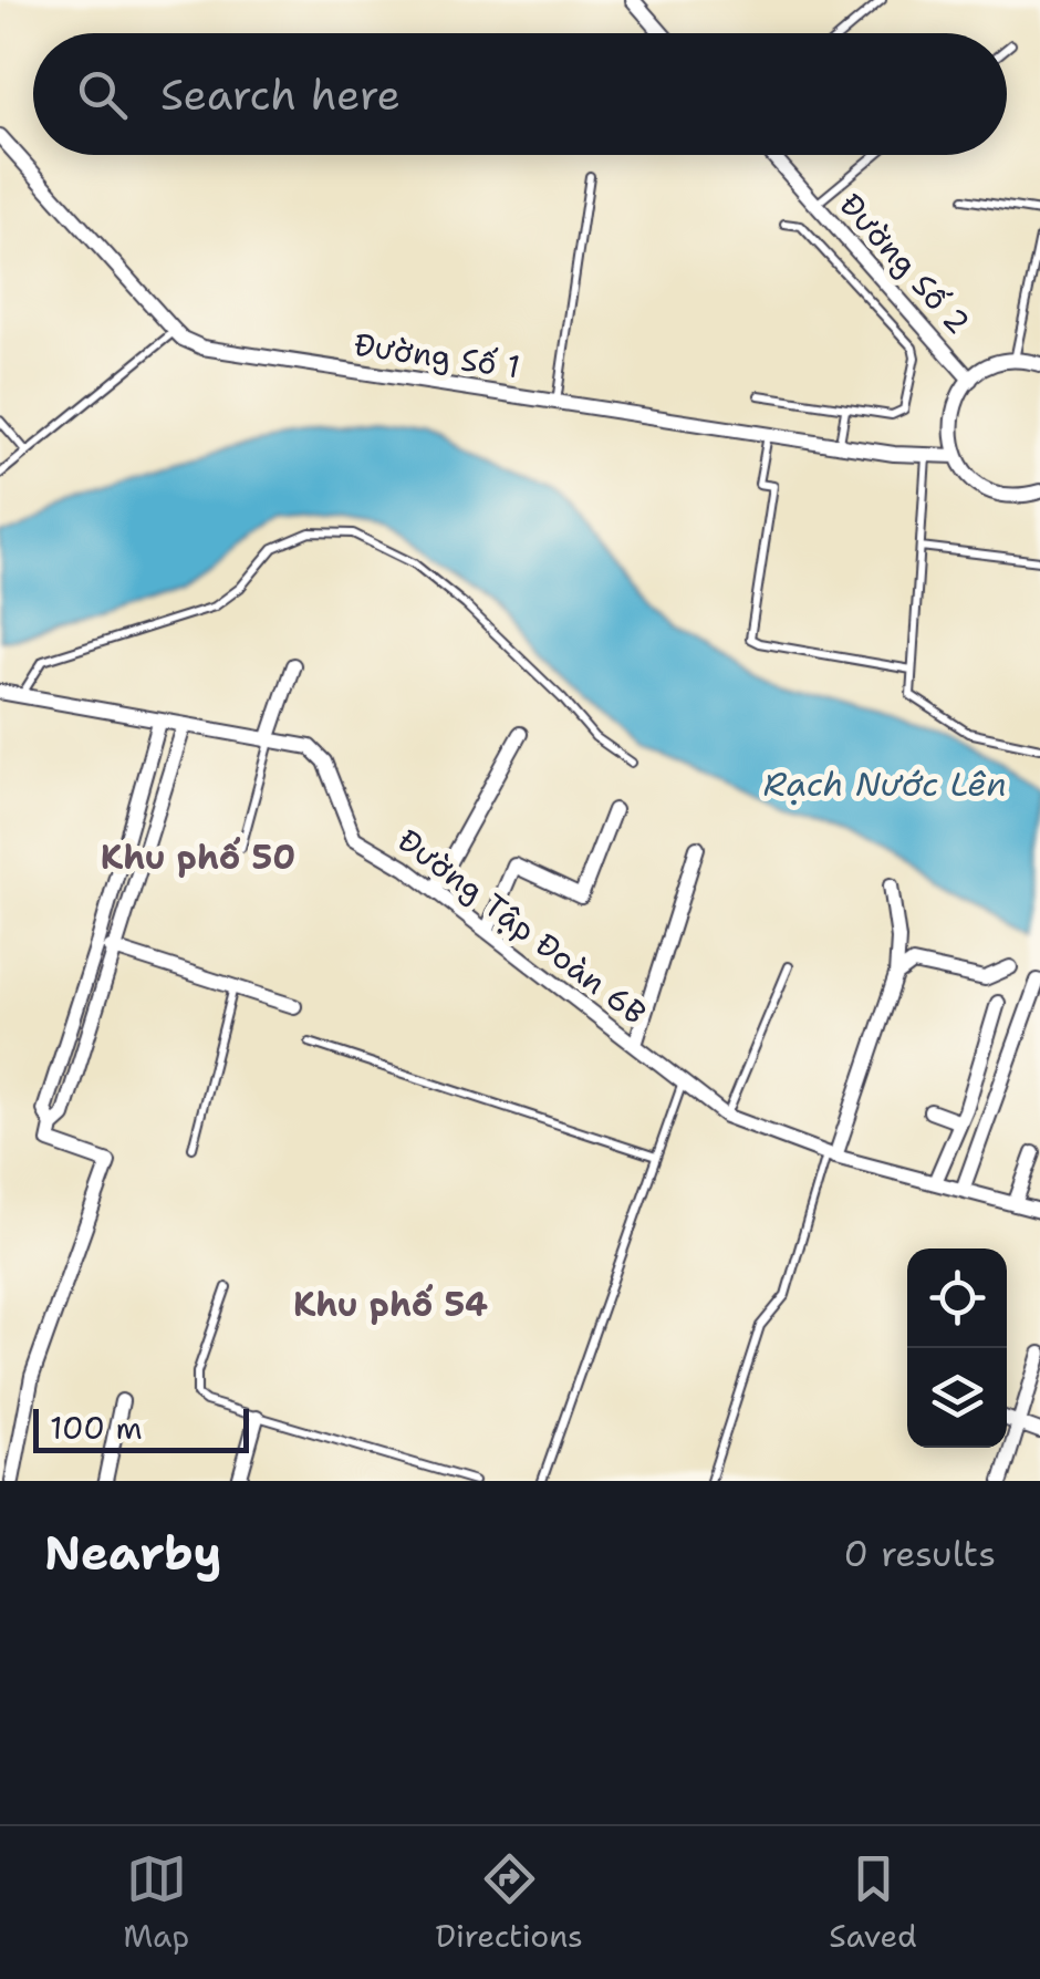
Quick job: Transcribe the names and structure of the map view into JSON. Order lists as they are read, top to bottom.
{
  "streets": {
    "street": ["Đường Số 2", "Đường Số 1", "Đường Tập Đoàn 6B"]
  },
  "districts": ["Khu phố 50", "Khu phố 54"],
  "water": ["Rạch Nước Lên"],
  "scale_bar": "100 m",
  "page": {
    "search": "Search here",
    "scale": "100 m",
    "heading": ["Nearby", "0 results"],
    "nav": ["Map", "Directions", "Saved"]
  }
}
